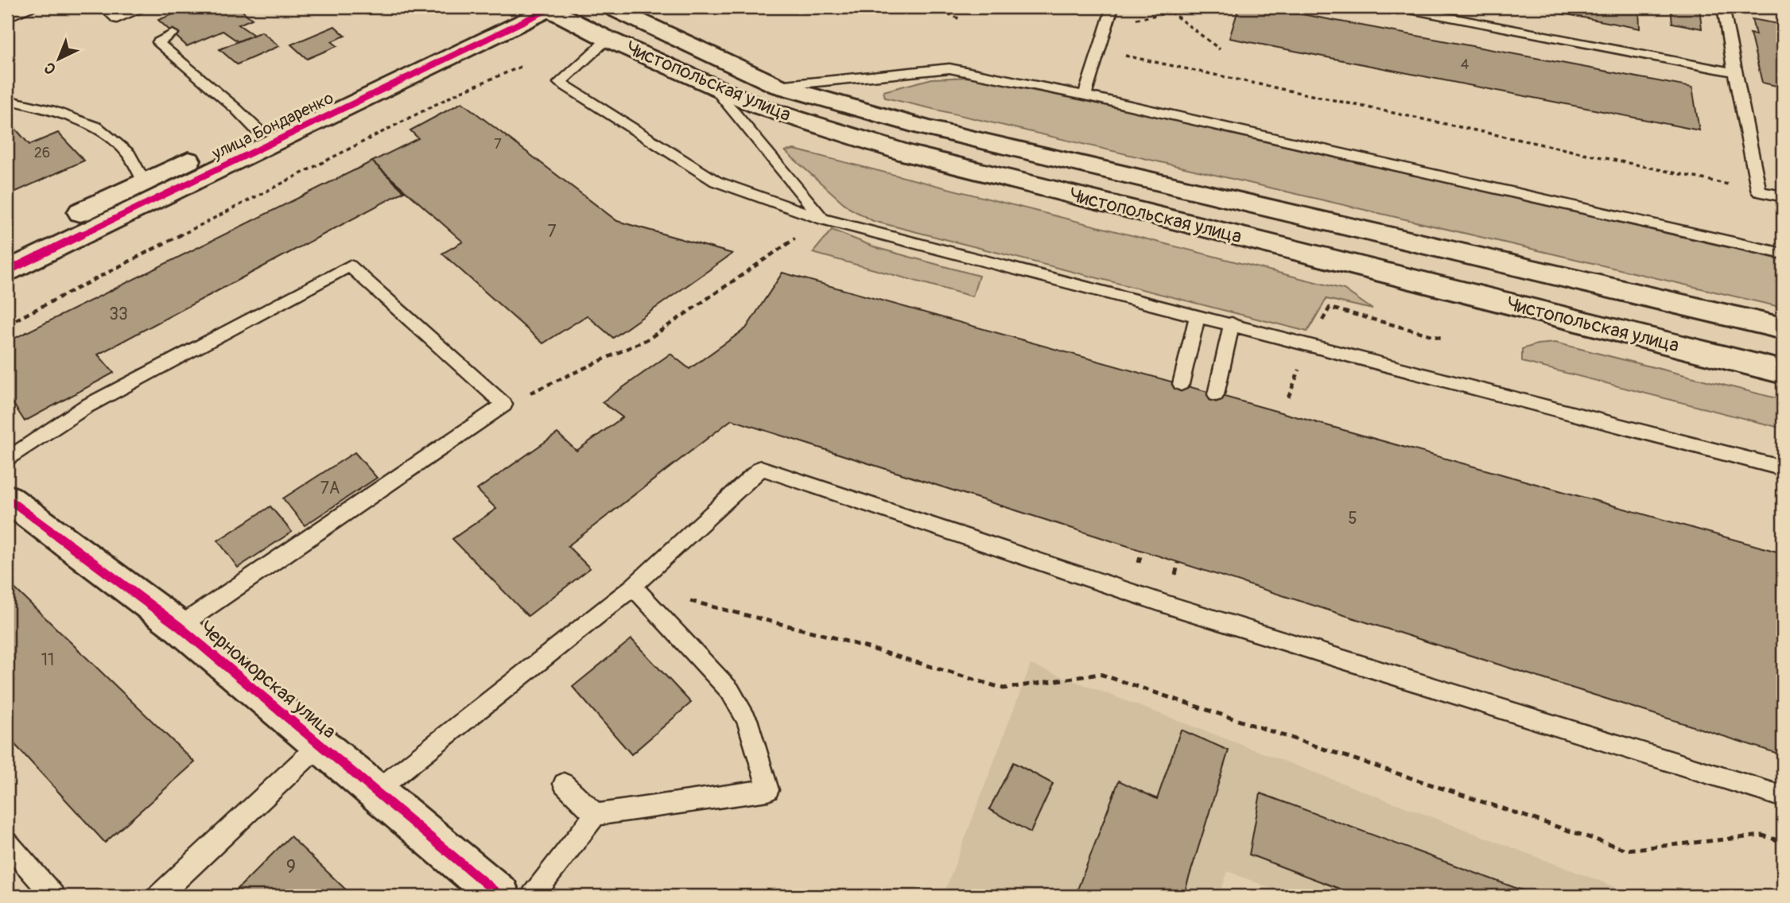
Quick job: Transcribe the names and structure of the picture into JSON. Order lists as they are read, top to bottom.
{
  "streets": {
    "main road": ["Чистопольская улица", "улица Бондаренко", "Черноморская улица"]
  },
  "crossings": [
    ["Чистопольская улица", "улица Бондаренко"]
  ],
  "house_numbers": [
    "4",
    "7",
    "26",
    "7",
    "33",
    "7А",
    "5",
    "11",
    "9"
  ],
  "north": "bottom left"
}
